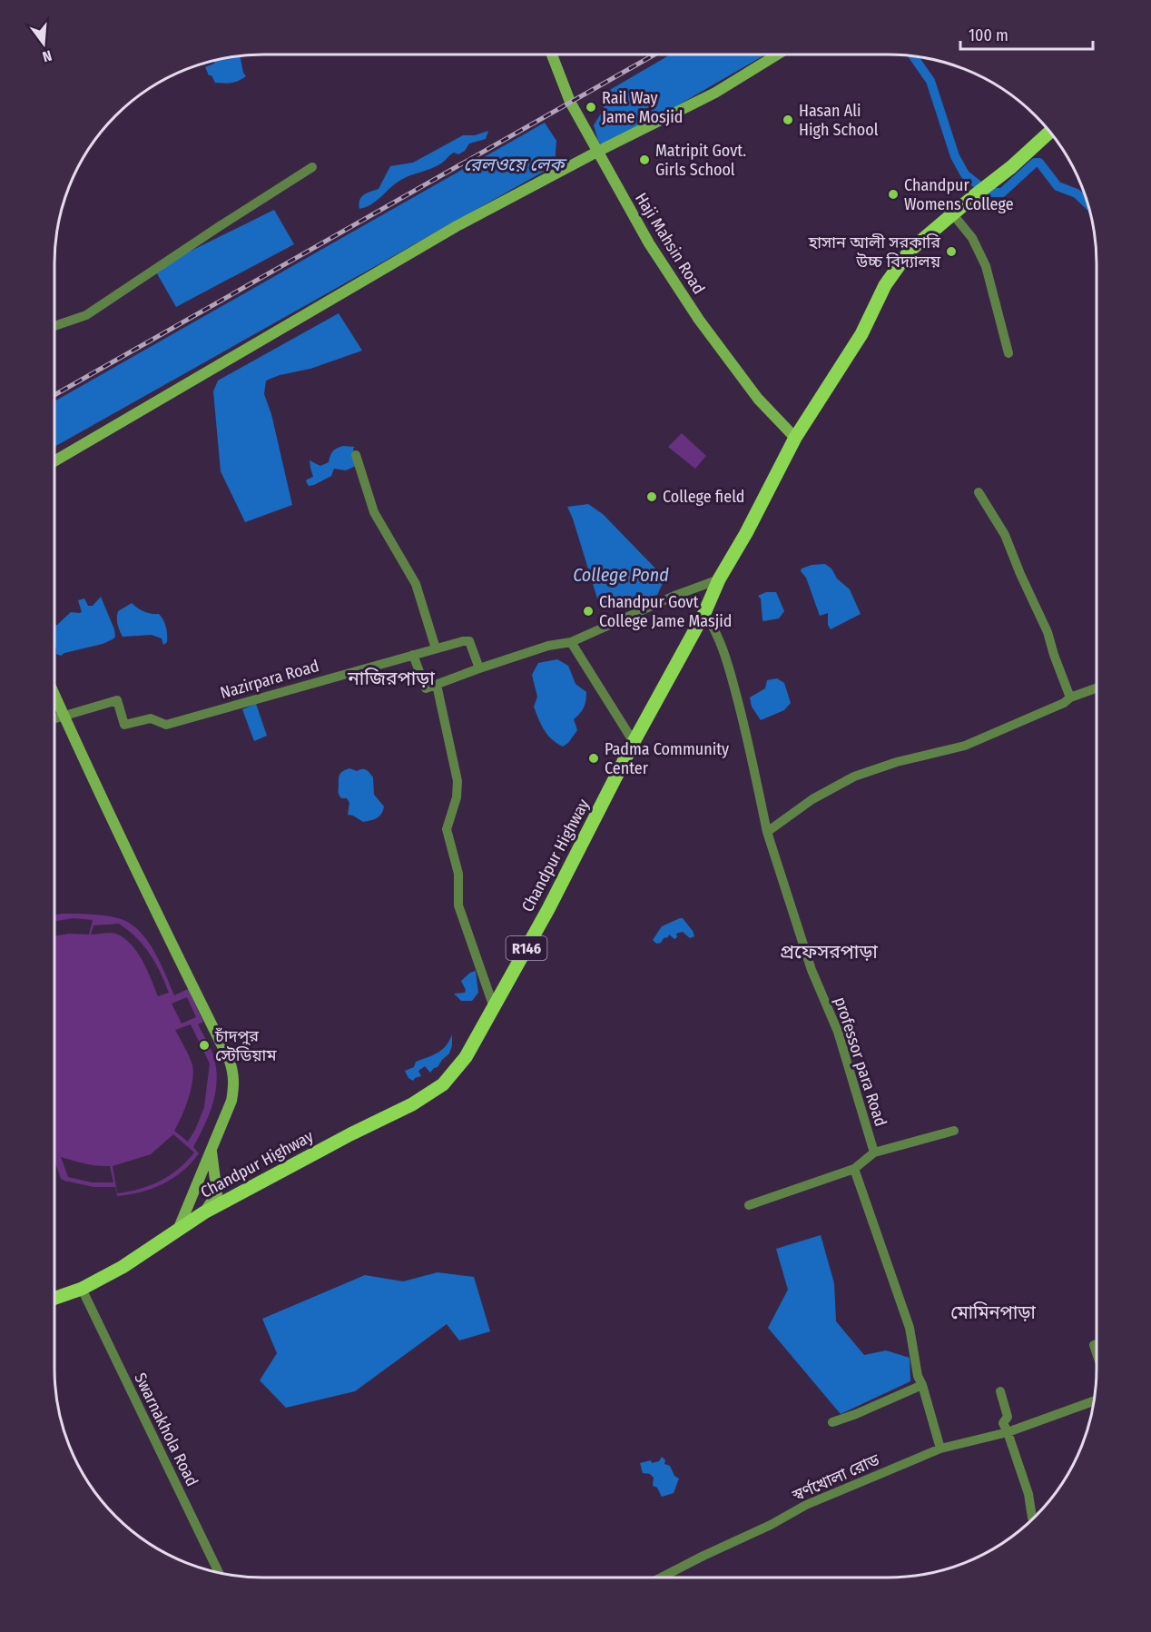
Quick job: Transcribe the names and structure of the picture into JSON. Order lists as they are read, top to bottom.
{
  "streets": {
    "main road": ["Chandpur Highway", "R146"],
    "street": [
      "Haji Mahsin Road",
      "Nazirpara Road",
      "professor para Road",
      "Swarnakhola Road",
      "স্বর্ণখোলা রোড"
    ]
  },
  "crossings": [
    ["Haji Mahsin Road", "Chandpur Highway"],
    ["Chandpur Highway", "professor para Road"],
    ["Chandpur Highway", "Swarnakhola Road"]
  ],
  "districts": ["নাজিরপাড়া", "প্রফেসরপাড়া", "মোমিনপাড়া"],
  "water": ["রেলওয়ে লেক", "College Pond"],
  "places": [
    "Rail Way Jame Mosjid",
    "Hasan Ali High School",
    "Matripit Govt. Girls School",
    "Chandpur Womens College",
    "হাসান আলী সরকারি উচ্চ বিদ্যালয়",
    "College field",
    "Chandpur Govt College Jame Masjid",
    "Padma Community Center",
    "চাঁদপুর স্টেডিয়াম"
  ],
  "scale_bar": "100 m",
  "north": "bottom"
}
